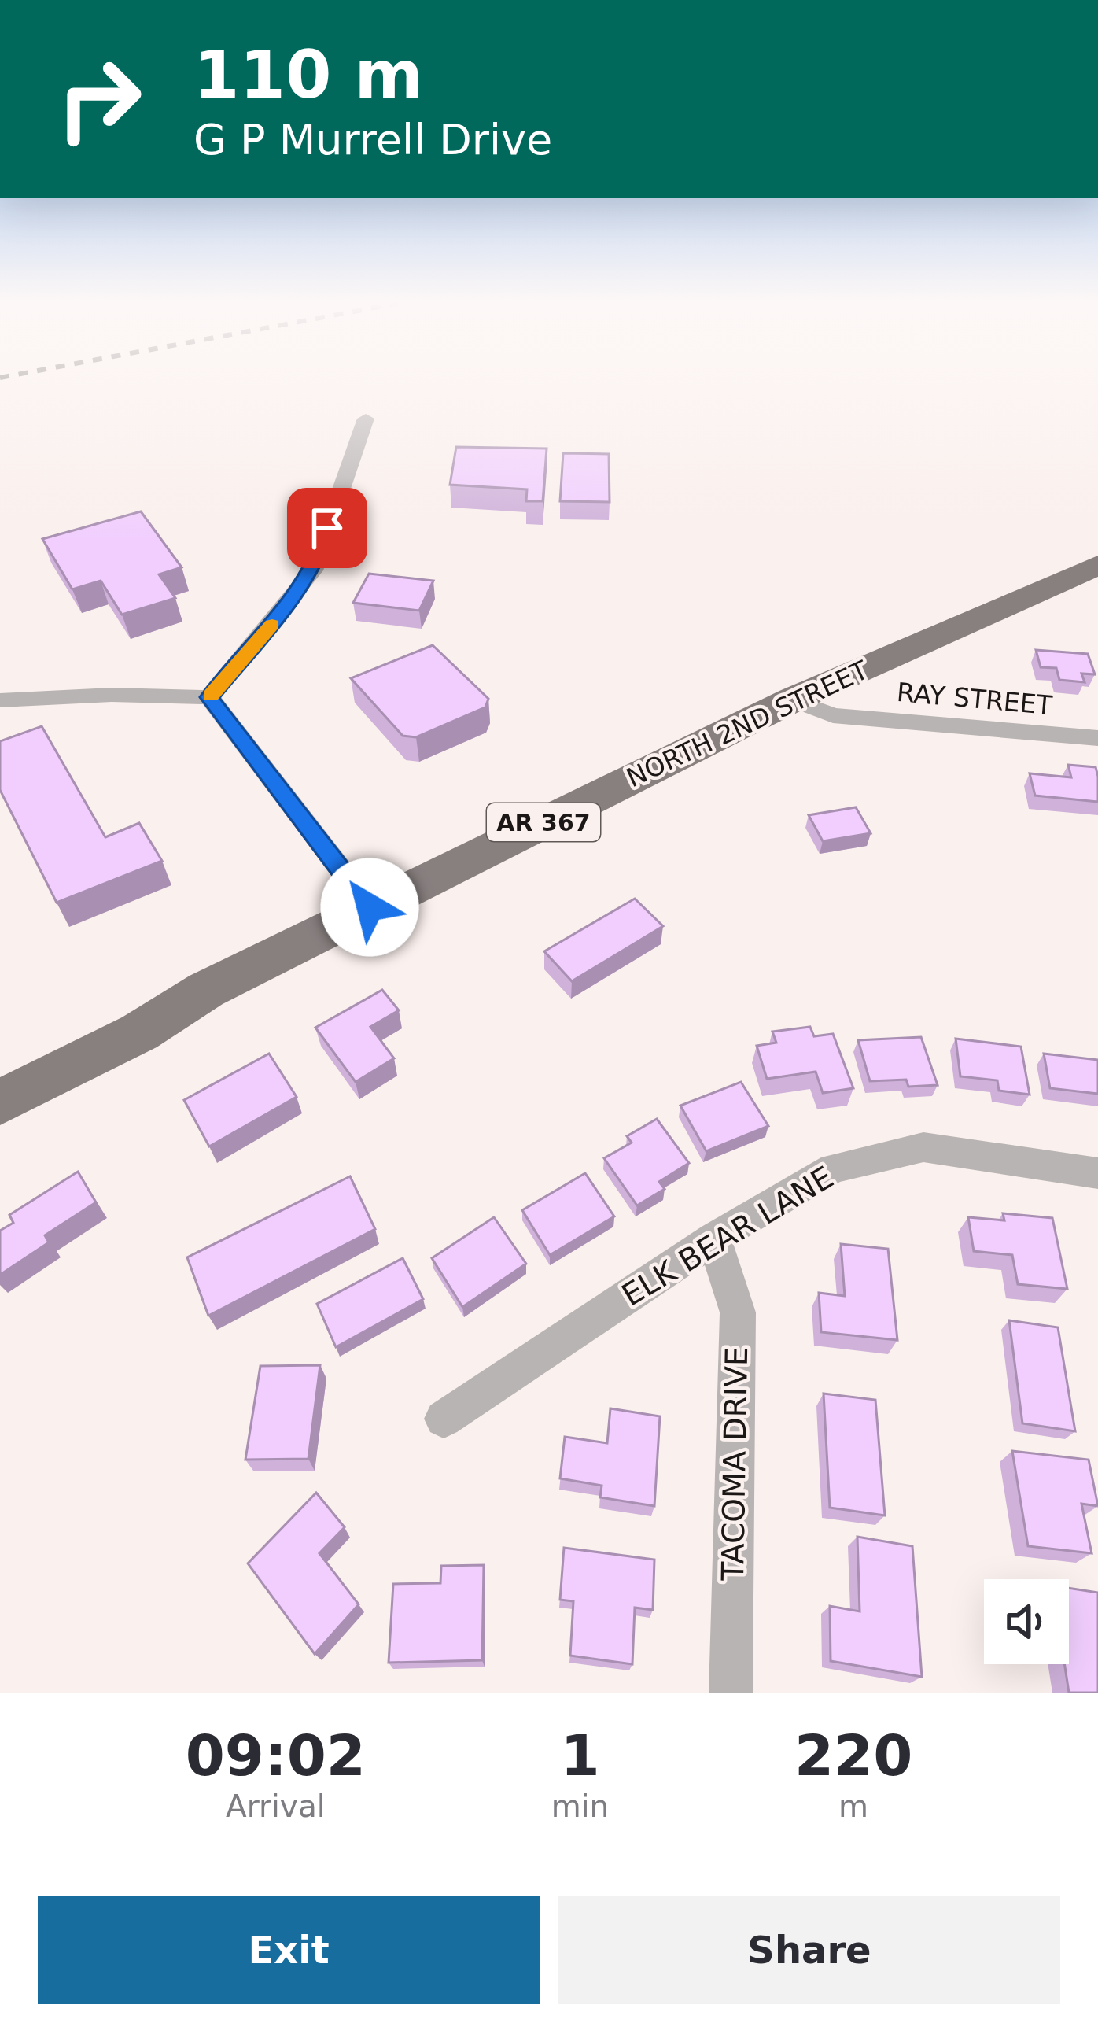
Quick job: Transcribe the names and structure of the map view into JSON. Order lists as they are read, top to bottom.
{
  "streets": {
    "main road": ["NORTH 2ND STREET", "AR 367"],
    "street": ["RAY STREET", "ELK BEAR LANE", "TACOMA DRIVE"]
  },
  "crossings": [
    ["RAY STREET", "NORTH 2ND STREET"],
    ["ELK BEAR LANE", "TACOMA DRIVE"]
  ],
  "page": {
    "turn": ["110 m", "G P Murrell Drive"],
    "eta": [
      "09:02",
      "Arrival",
      "1",
      "min",
      "220",
      "m"
    ],
    "buttons": ["Exit", "Share"]
  }
}
